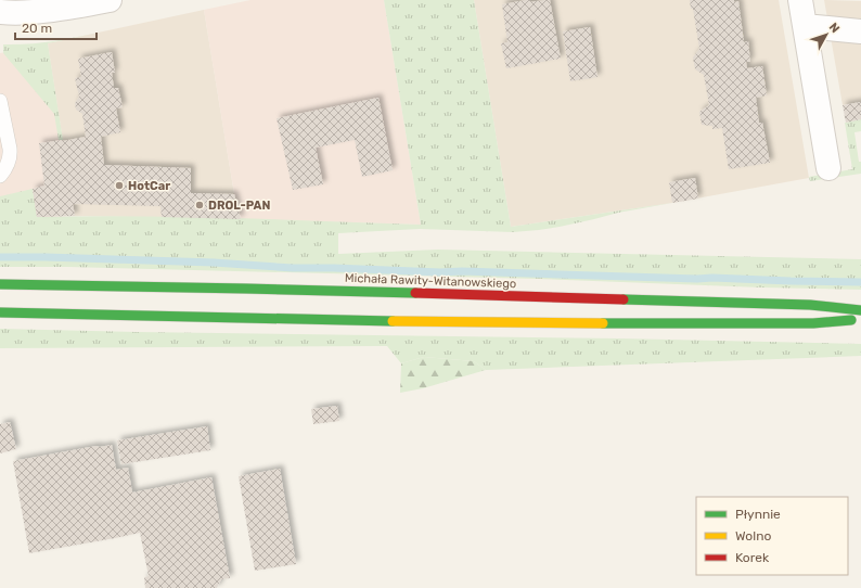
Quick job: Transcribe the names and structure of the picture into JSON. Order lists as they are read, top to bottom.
{
  "streets": {
    "main road": ["Michała Rawity-Witanowskiego"]
  },
  "places": ["HotCar", "DROL-PAN"],
  "legend": ["Płynnie", "Wolno", "Korek"],
  "scale_bar": "20 m",
  "north": "top right"
}
